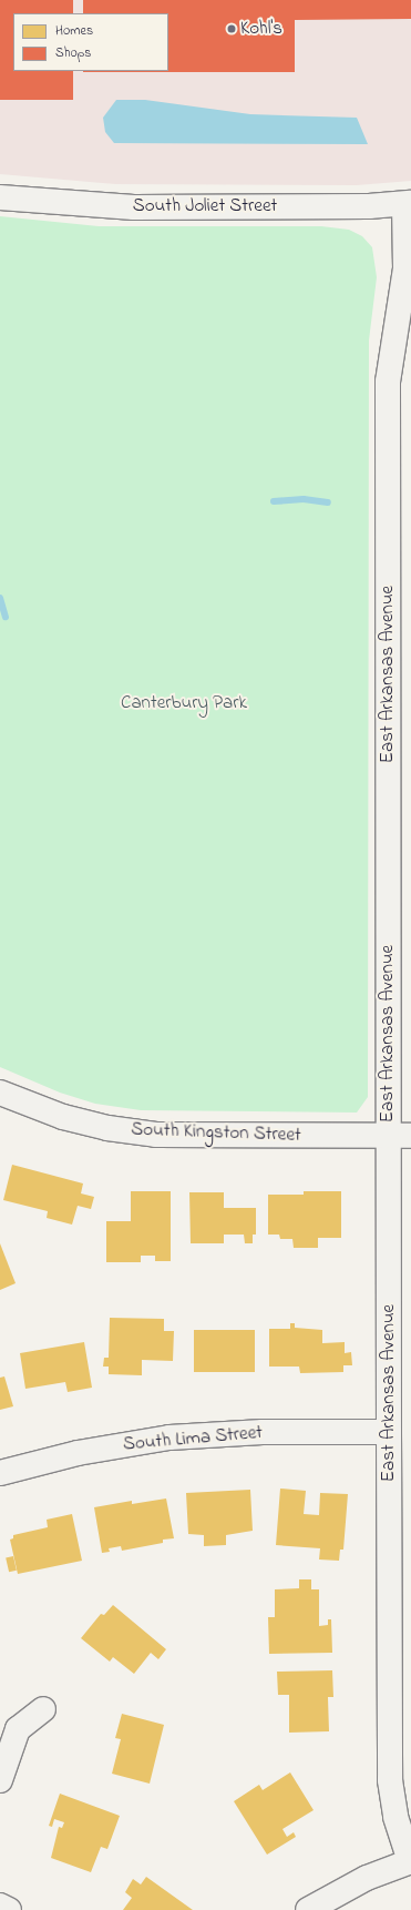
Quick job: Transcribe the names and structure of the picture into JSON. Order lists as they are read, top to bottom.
{
  "streets": {
    "street": [
      "South Joliet Street",
      "East Arkansas Avenue",
      "South Kingston Street",
      "South Lima Street"
    ]
  },
  "crossings": [
    ["South Joliet Street", "East Arkansas Avenue"],
    ["East Arkansas Avenue", "South Kingston Street"],
    ["East Arkansas Avenue", "South Lima Street"]
  ],
  "parks": ["Canterbury Park"],
  "places": ["Kohl's"],
  "legend": ["Homes", "Shops"]
}
